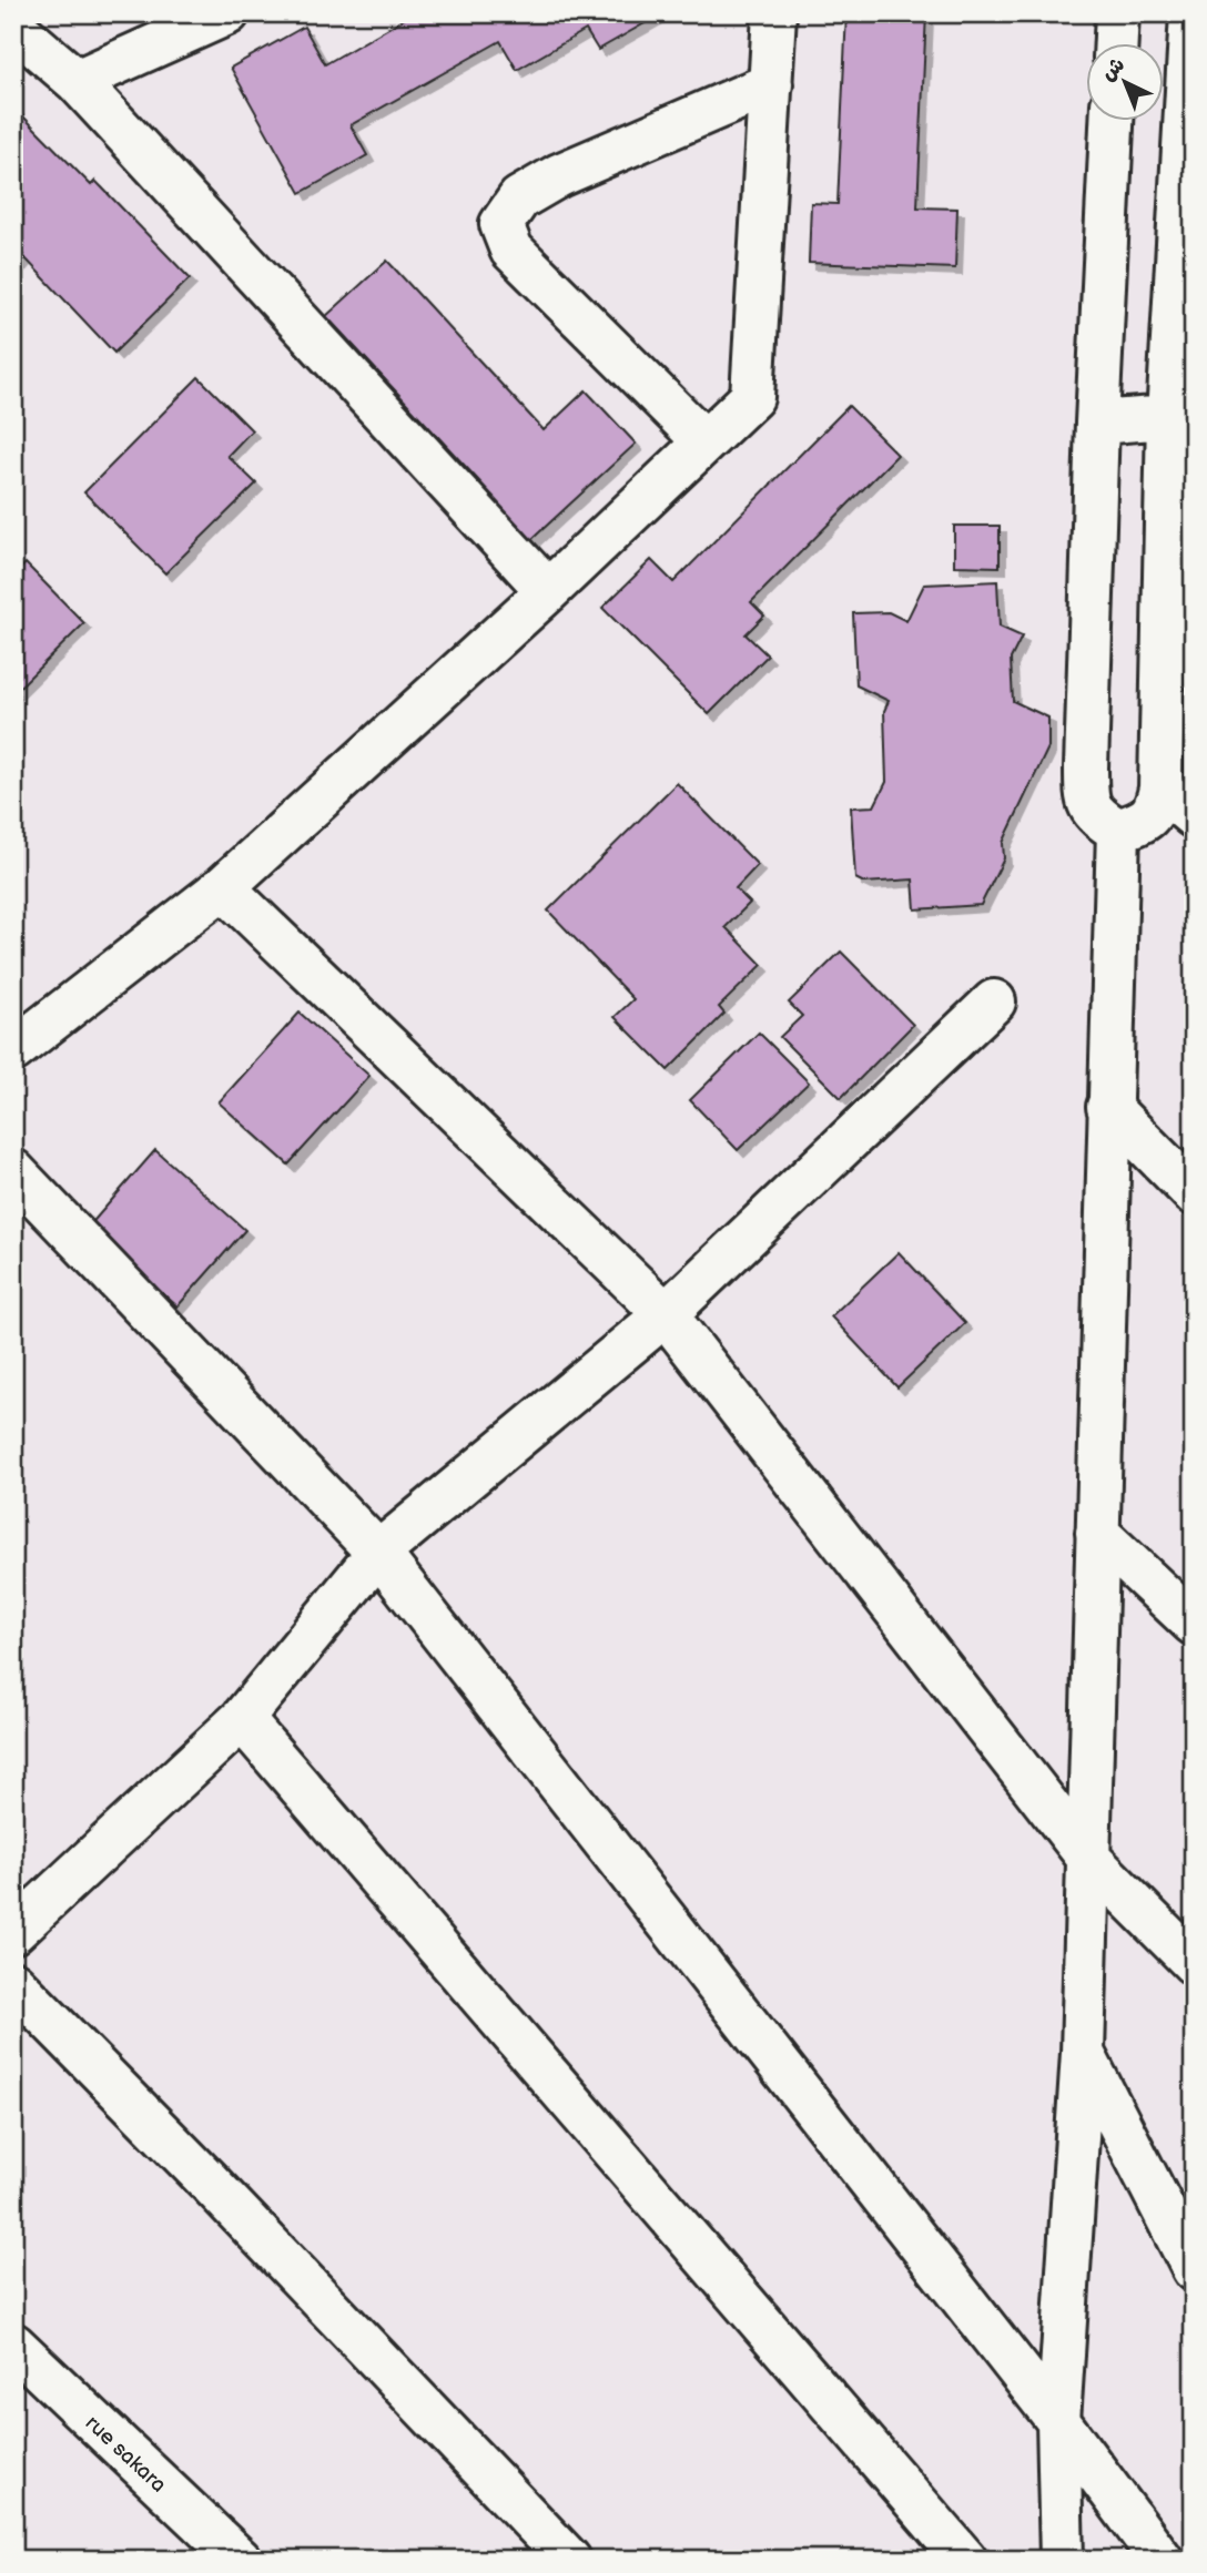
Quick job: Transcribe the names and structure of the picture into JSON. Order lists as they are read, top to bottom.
{
  "streets": {
    "street": ["rue sakara"]
  },
  "north": "top left"
}
